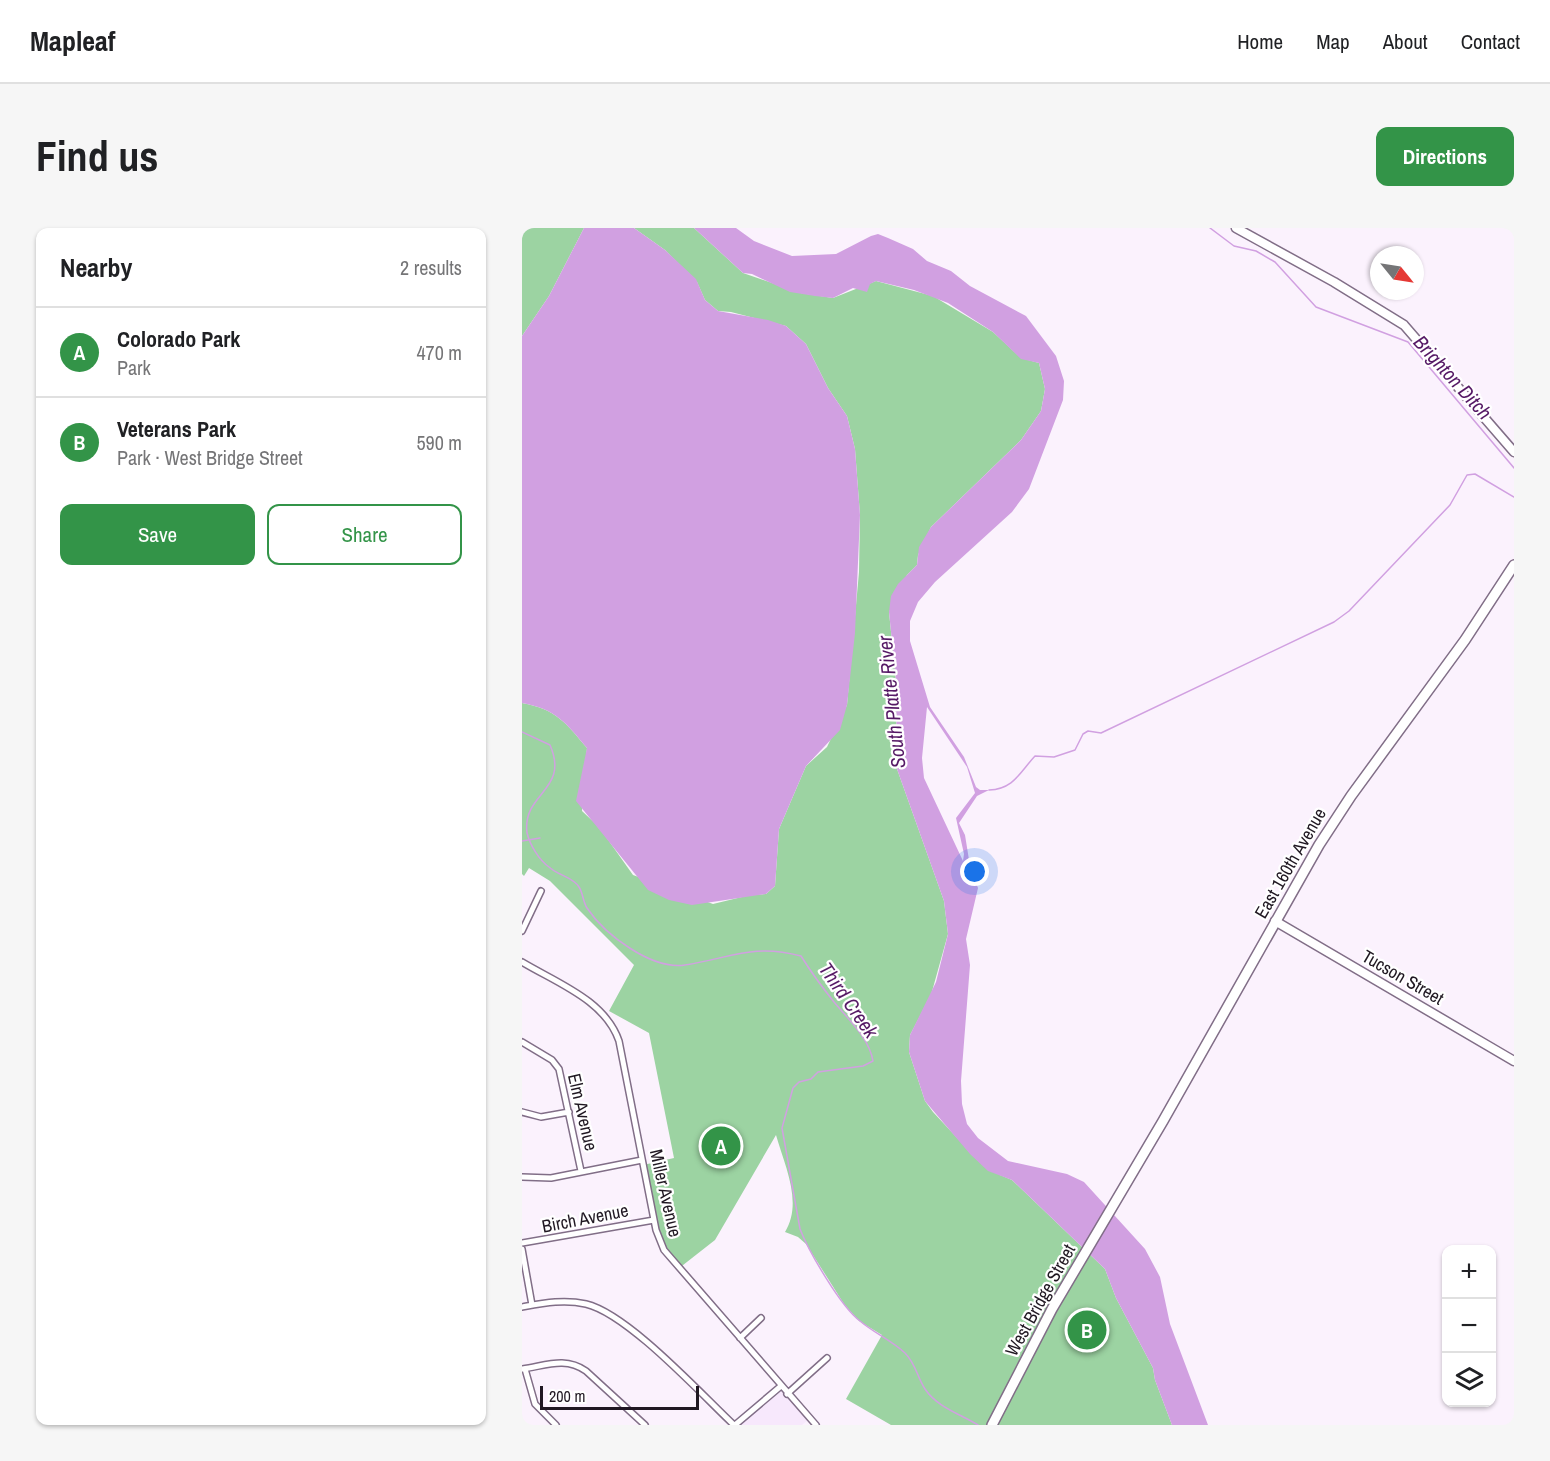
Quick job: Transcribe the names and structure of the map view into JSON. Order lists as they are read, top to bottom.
{
  "streets": {
    "main road": ["East 160th Avenue", "West Bridge Street"],
    "street": [
      "Tucson Street",
      "Elm Avenue",
      "Miller Avenue",
      "Birch Avenue"
    ]
  },
  "crossings": [
    ["East 160th Avenue", "Tucson Street"],
    ["East 160th Avenue", "West Bridge Street"],
    ["Miller Avenue", "Birch Avenue"]
  ],
  "water": ["Brighton Ditch", "South Platte River", "Third Creek"],
  "scale_bar": "200 m",
  "north": "bottom right",
  "page": {
    "header": "Mapleaf",
    "nav": [
      "Home",
      "Map",
      "About",
      "Contact"
    ],
    "buttons": [
      "Directions",
      ["Save", "Share"]
    ],
    "title": "Find us",
    "heading": ["Nearby", "2 results"],
    "list": [
      {
        "mark": "A",
        "name": "Colorado Park",
        "note": "Park",
        "value": "470 m"
      },
      {
        "mark": "B",
        "name": "Veterans Park",
        "note": "Park · West Bridge Street",
        "value": "590 m"
      }
    ],
    "pins": ["A", "B"],
    "map_buttons": ["+", "−"],
    "scale": "200 m"
  }
}
